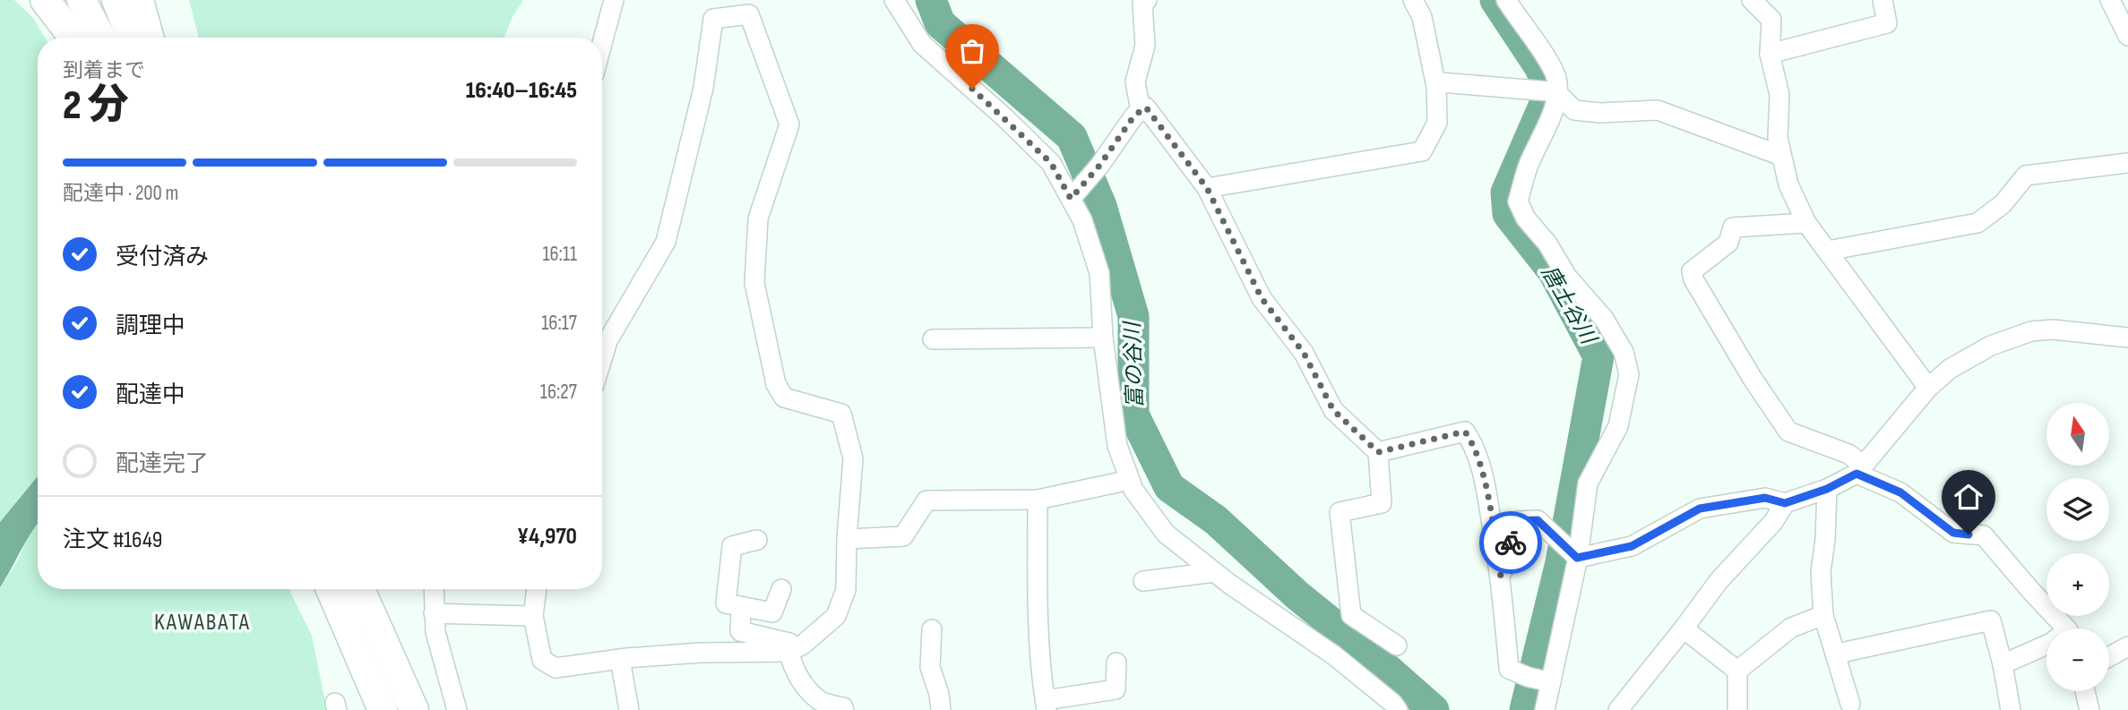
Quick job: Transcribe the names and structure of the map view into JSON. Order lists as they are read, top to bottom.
{
  "districts": ["KAWABATA"],
  "water": ["唐土谷川", "富の谷川"],
  "north": "top",
  "page": {
    "heading": ["2 分", "到着まで", "16:40–16:45"],
    "panel": ["注文 #1649", "¥4,970"],
    "bar": "配達中 · 200 m",
    "list": [
      ["受付済み", "16:11"],
      ["調理中", "16:17"],
      ["配達中", "16:27"],
      "配達完了"
    ],
    "map_buttons": ["+", "−"]
  }
}
